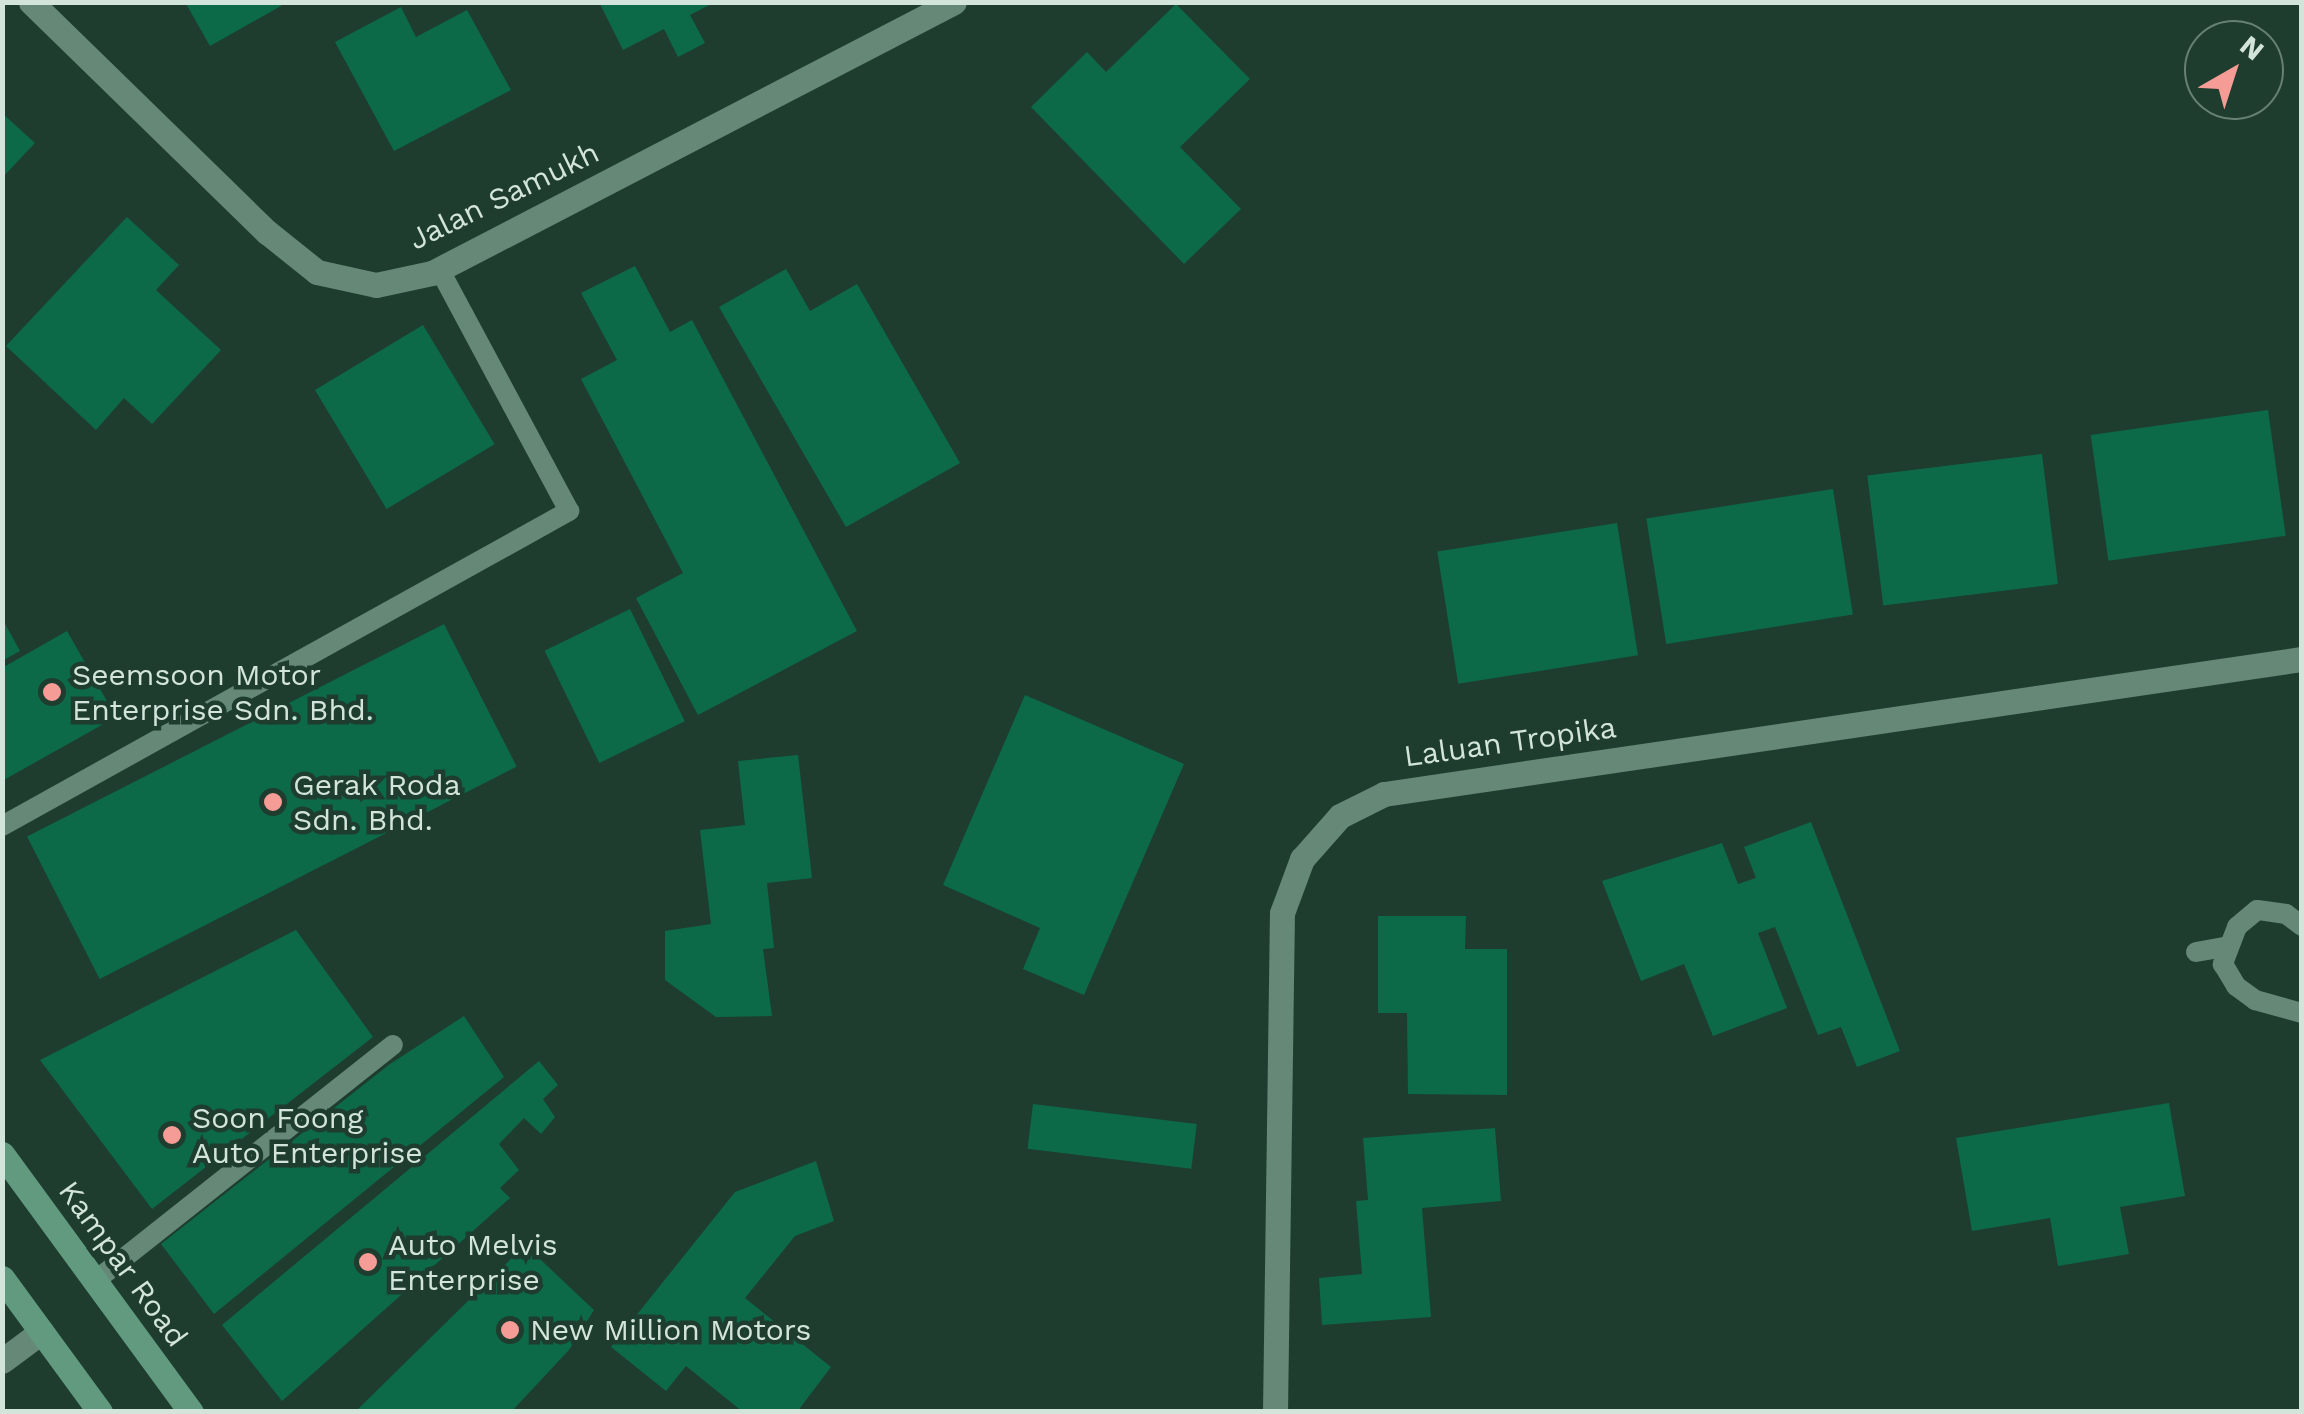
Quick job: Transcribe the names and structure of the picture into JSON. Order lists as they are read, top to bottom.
{
  "streets": {
    "main road": ["Kampar Road"],
    "street": ["Jalan Samukh", "Laluan Tropika"]
  },
  "places": [
    "Seemsoon Motor Enterprise Sdn. Bhd.",
    "Gerak Roda Sdn. Bhd.",
    "Soon Foong Auto Enterprise",
    "Auto Melvis Enterprise",
    "New Million Motors"
  ],
  "north": "top right"
}
